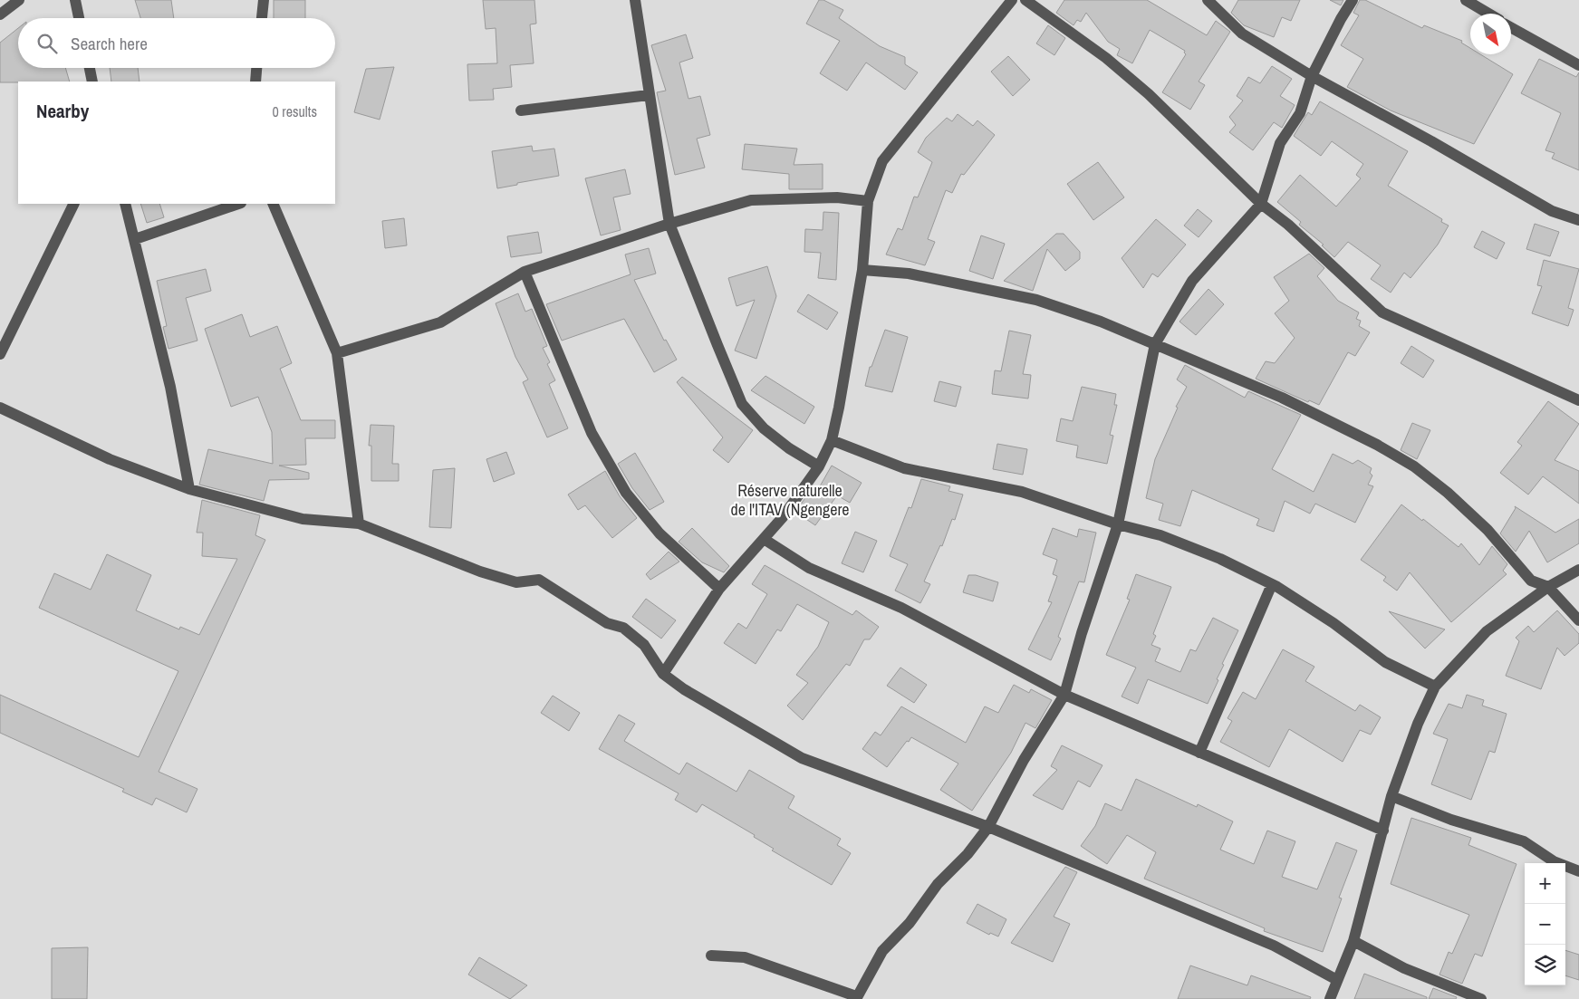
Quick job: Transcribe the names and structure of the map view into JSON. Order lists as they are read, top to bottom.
{
  "parks": ["Réserve naturelle de l'ITAV (Ngengere"],
  "north": "bottom right",
  "page": {
    "search": "Search here",
    "heading": ["Nearby", "0 results"],
    "map_buttons": ["+", "−"]
  }
}
